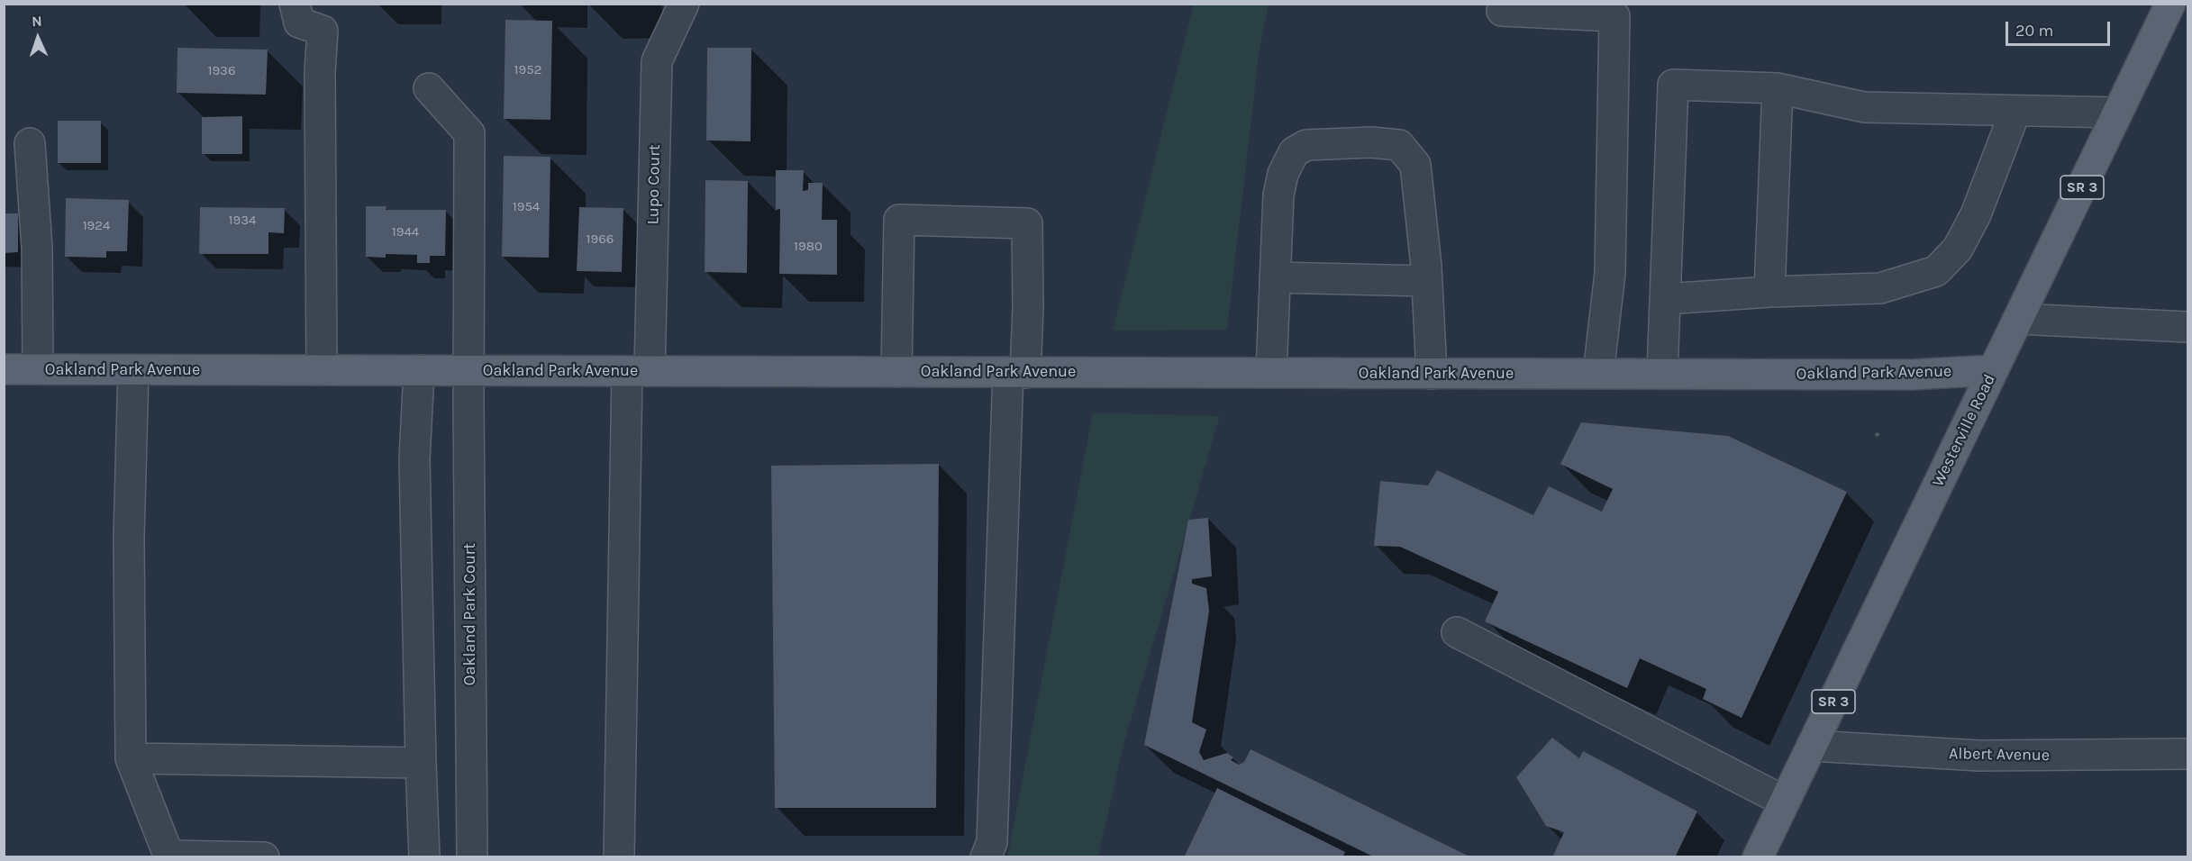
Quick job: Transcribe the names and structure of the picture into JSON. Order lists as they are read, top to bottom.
{
  "streets": {
    "main road": ["SR 3", "Oakland Park Avenue", "Westerville Road"],
    "street": ["Lupo Court", "Oakland Park Court", "Albert Avenue"]
  },
  "crossings": [
    ["Lupo Court", "Oakland Park Avenue"],
    ["Oakland Park Avenue", "Westerville Road"],
    ["Oakland Park Avenue", "Oakland Park Court"],
    ["Westerville Road", "Albert Avenue"]
  ],
  "house_numbers": [
    "1952",
    "1936",
    "1954",
    "1934",
    "1924",
    "1944",
    "1966",
    "1980"
  ],
  "scale_bar": "20 m",
  "north": "top"
}
